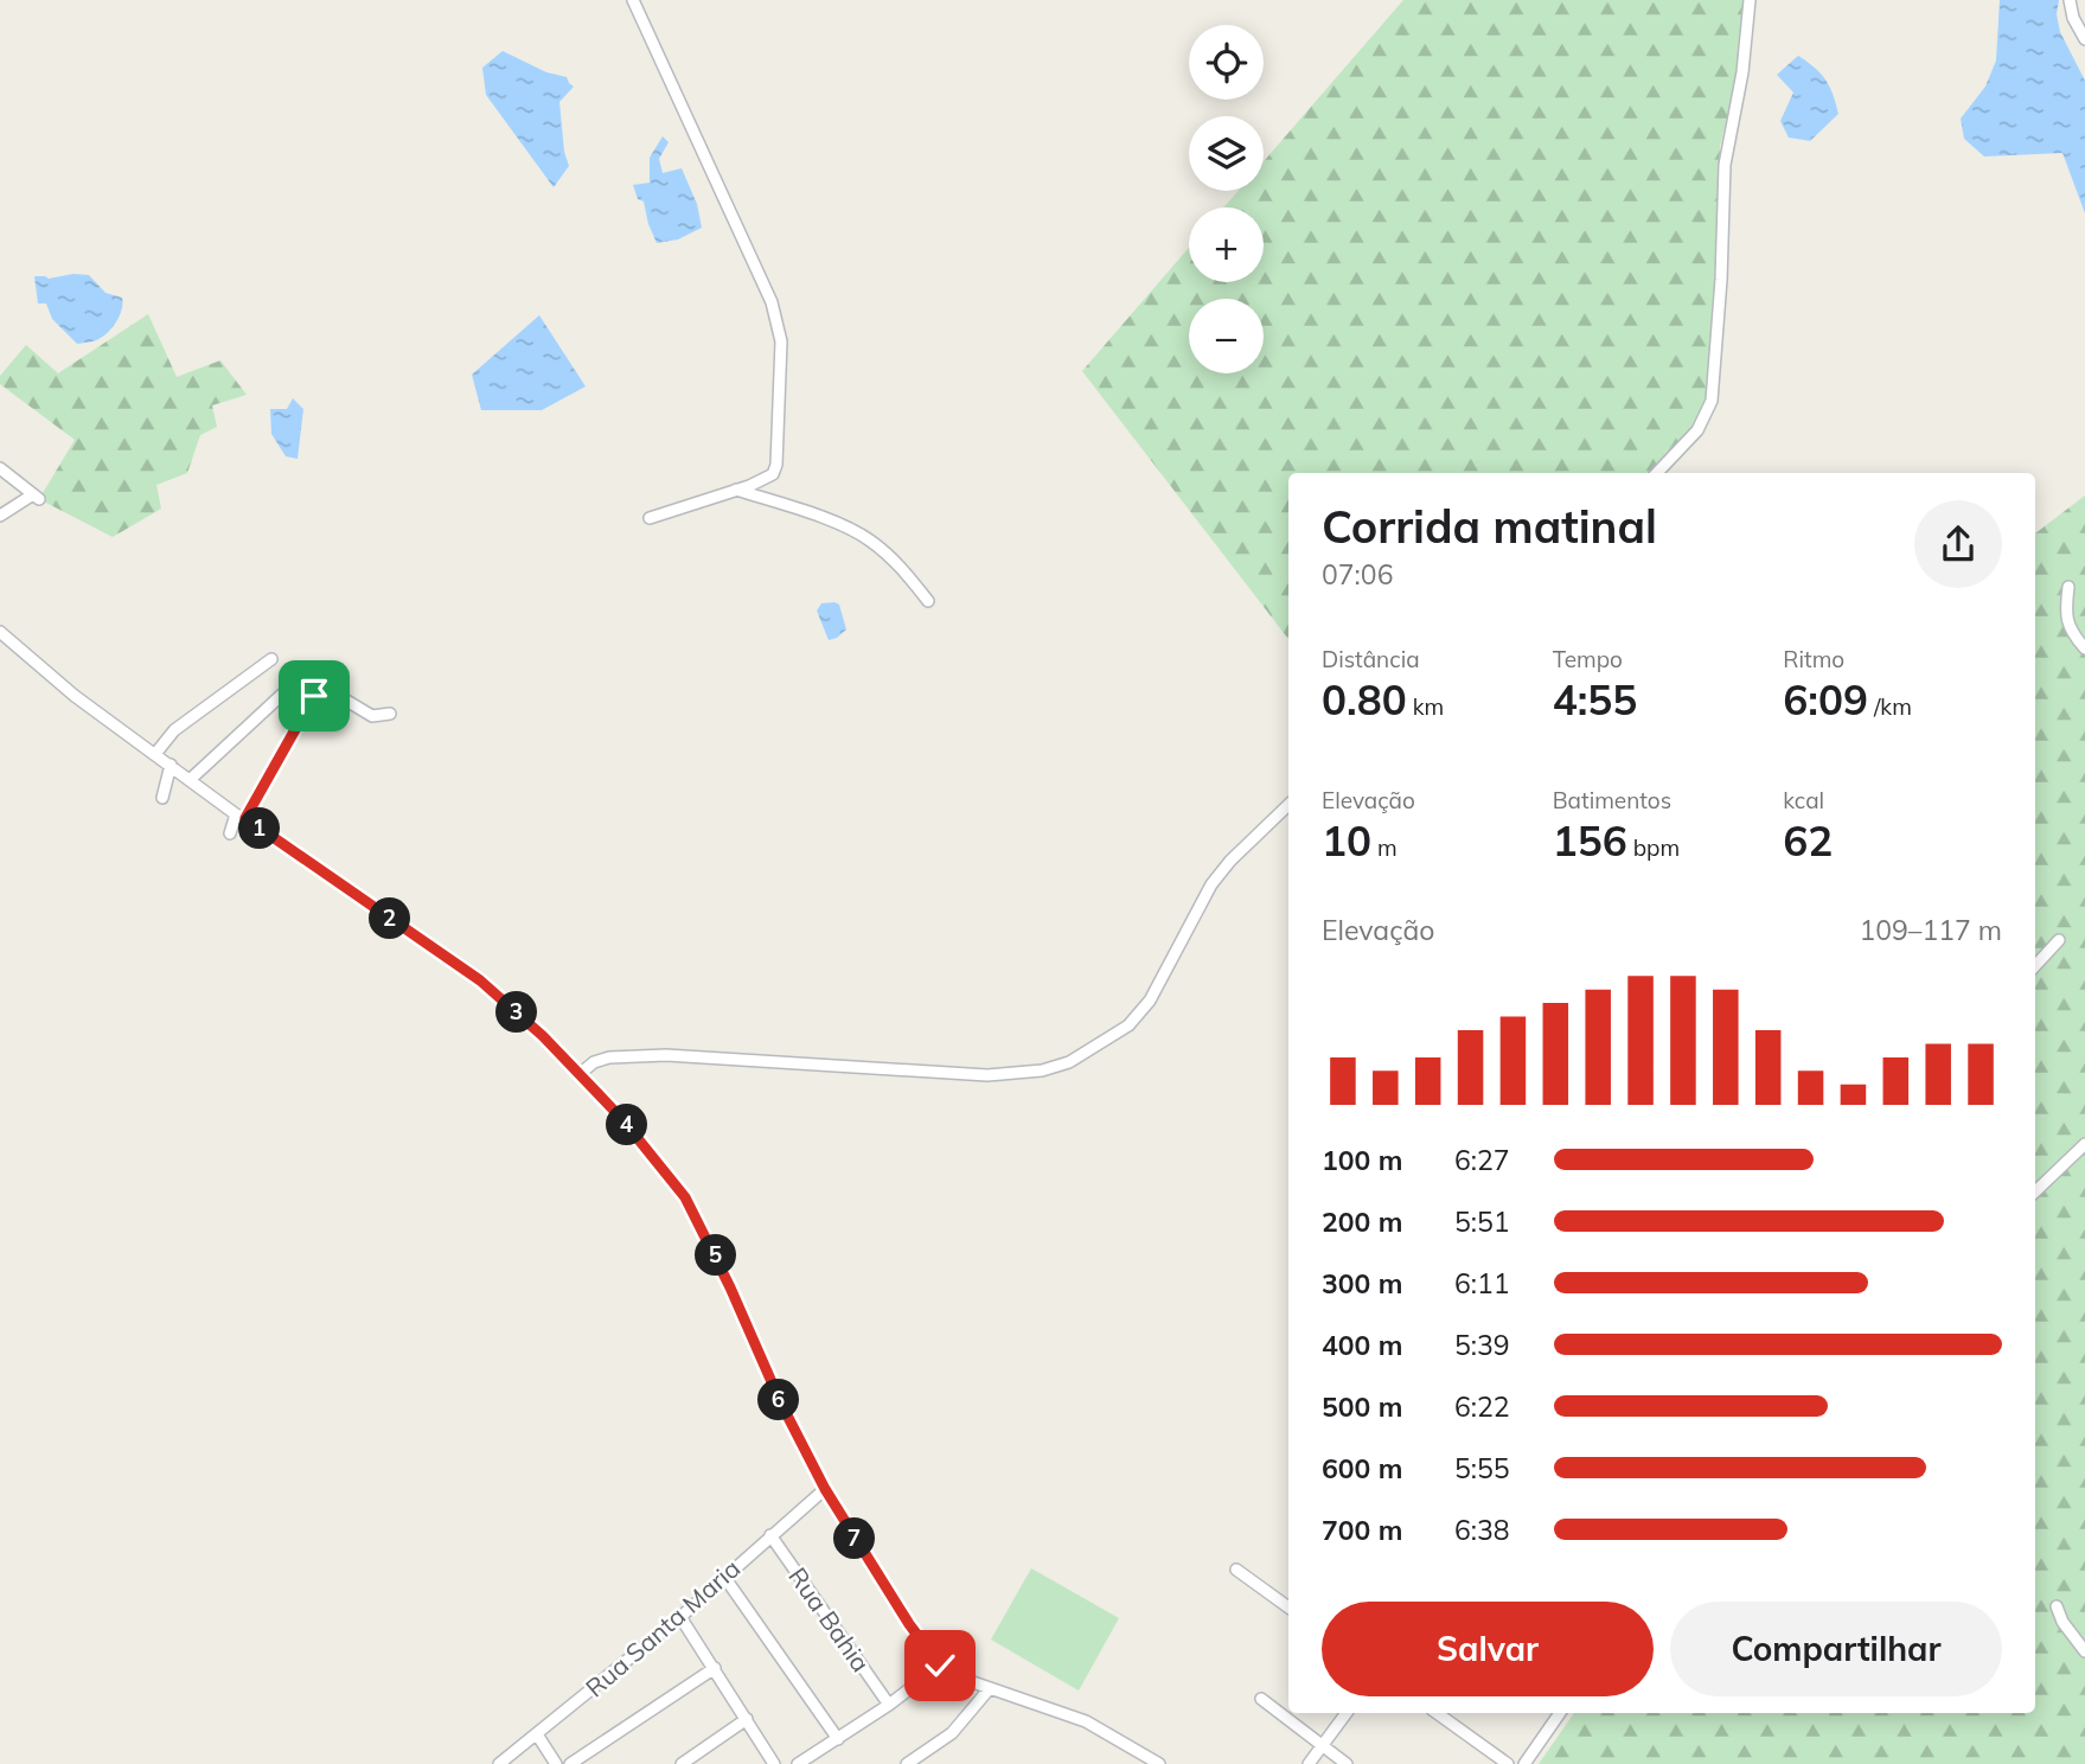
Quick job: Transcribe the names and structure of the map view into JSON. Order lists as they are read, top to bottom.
{
  "streets": {
    "street": ["Rua Bahia", "Rua Santa Maria"]
  },
  "crossings": [
    ["Rua Bahia", "Rua Santa Maria"]
  ],
  "page": {
    "map_buttons": ["+", "−"],
    "heading": ["Corrida matinal", "07:06"],
    "stats": [
      ["Distância", "0.80 km"],
      ["Tempo", "4:55"],
      ["Ritmo", "6:09 /km"],
      ["Elevação", "10 m"],
      ["Batimentos", "156 bpm"],
      ["kcal", "62"]
    ],
    "pins": [
      "1",
      "2",
      "3",
      "4",
      "5",
      "6",
      "7"
    ],
    "chart": ["Elevação", "109–117 m"],
    "list": [
      {
        "name": "100 m",
        "note": "6:27"
      },
      {
        "name": "200 m",
        "note": "5:51"
      },
      {
        "name": "300 m",
        "note": "6:11"
      },
      {
        "name": "400 m",
        "note": "5:39"
      },
      {
        "name": "500 m",
        "note": "6:22"
      },
      {
        "name": "600 m",
        "note": "5:55"
      },
      {
        "name": "700 m",
        "note": "6:38"
      }
    ],
    "buttons": ["Salvar", "Compartilhar"]
  }
}
